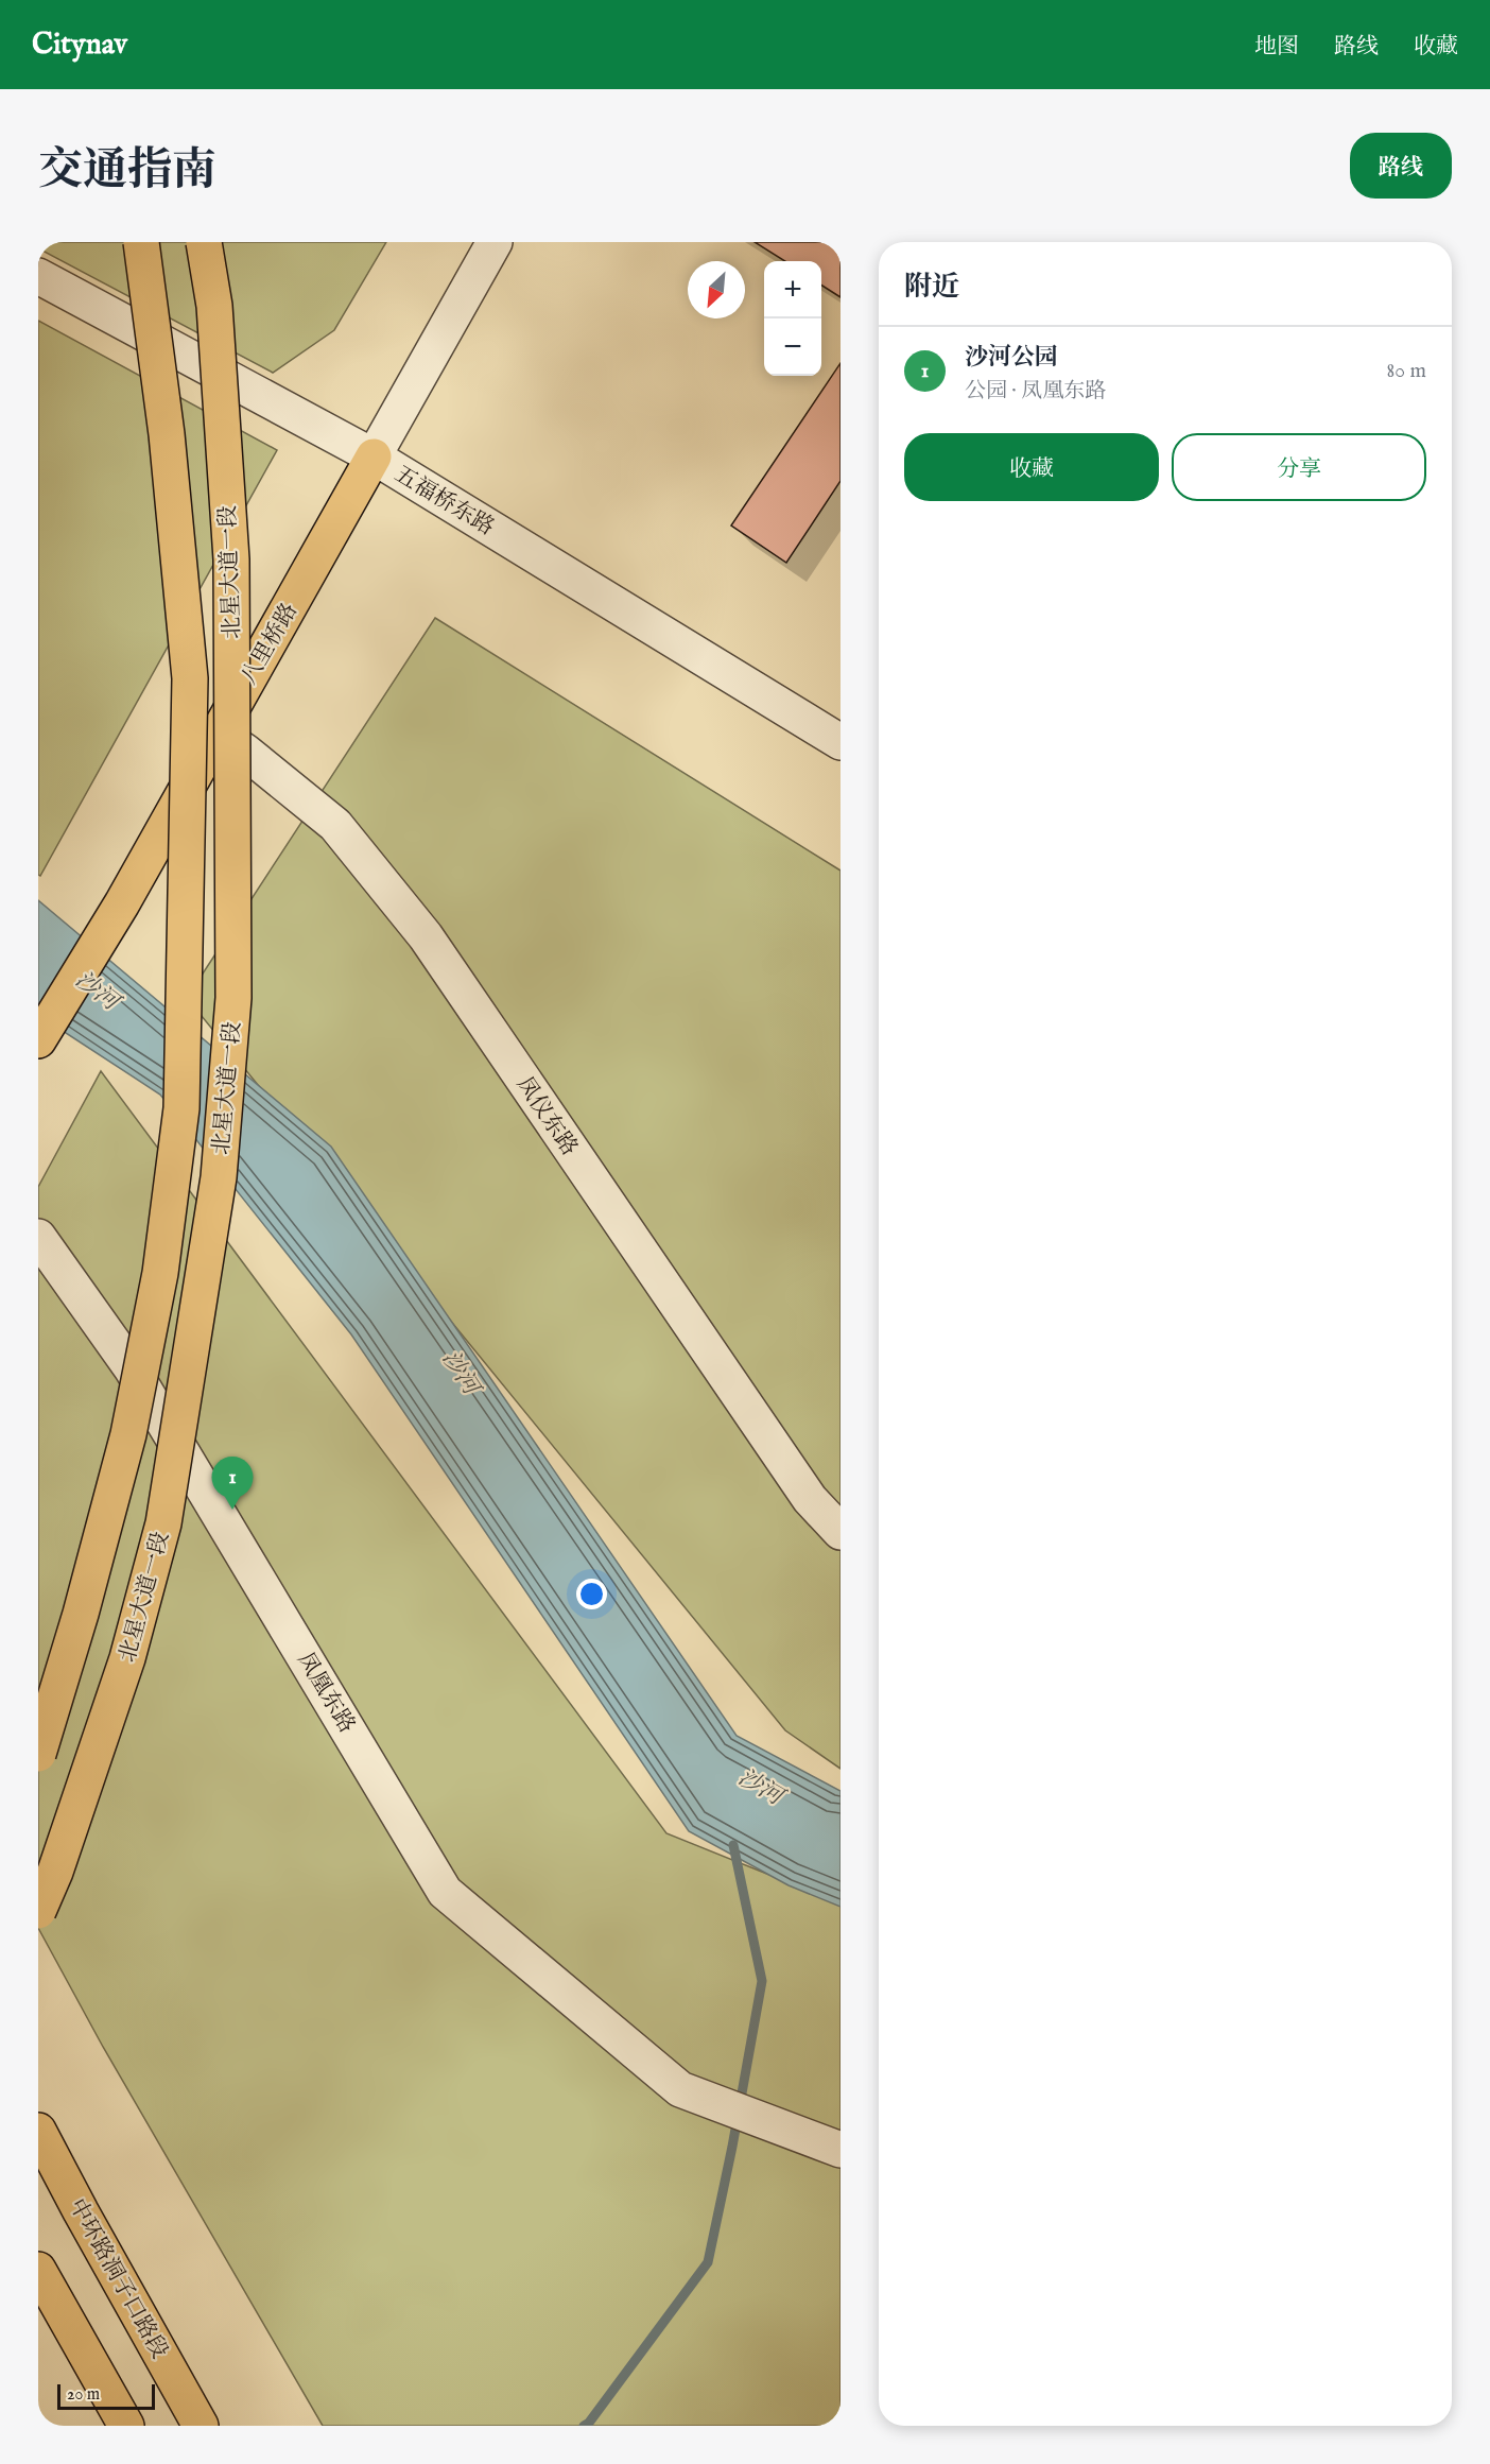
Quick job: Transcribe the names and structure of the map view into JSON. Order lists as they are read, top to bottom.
{
  "streets": {
    "main road": ["北星大道一段", "八里桥路", "中环路洞子口路段"],
    "street": ["五福桥东路", "凤仪东路", "凤凰东路"]
  },
  "crossings": [
    ["五福桥东路", "八里桥路"],
    ["八里桥路", "凤仪东路"]
  ],
  "water": ["沙河"],
  "scale_bar": "20 m",
  "north": "bottom left",
  "page": {
    "header": "Citynav",
    "nav": ["地图", "路线", "收藏"],
    "title": "交通指南",
    "buttons": [
      "路线",
      ["收藏", "分享"]
    ],
    "heading": "附近",
    "map_buttons": ["+", "−"],
    "list": [
      {
        "mark": "1",
        "name": "沙河公园",
        "note": "公园 · 凤凰东路",
        "value": "80 m"
      }
    ],
    "pins": "1",
    "scale": "20 m"
  }
}
